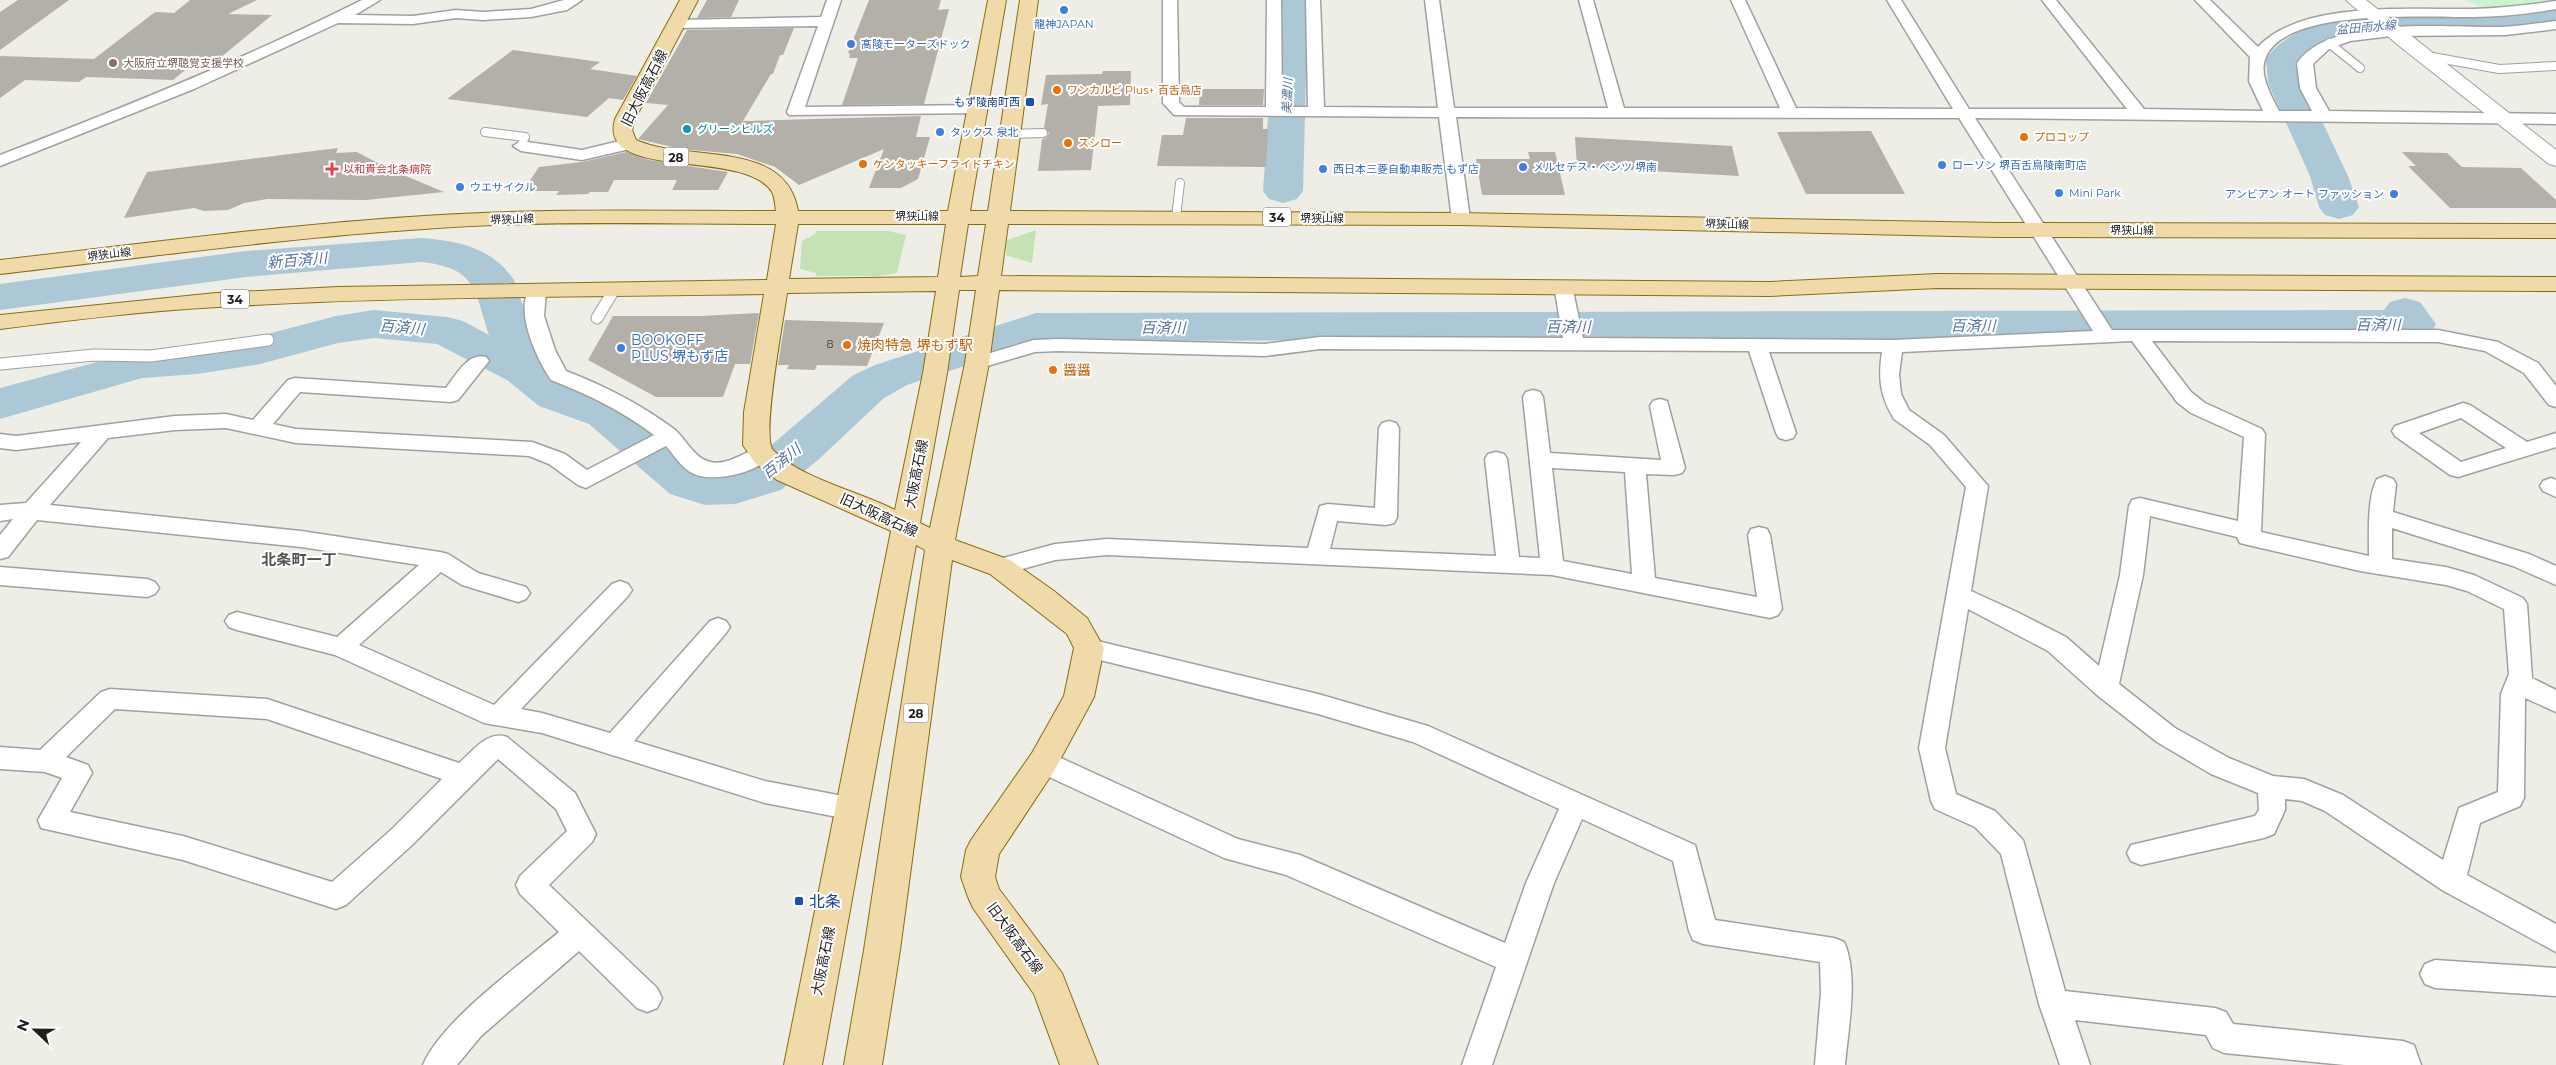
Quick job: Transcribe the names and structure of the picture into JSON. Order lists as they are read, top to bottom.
{
  "streets": {
    "main road": [
      "旧大阪高石線",
      "28",
      "堺狭山線",
      "34",
      "大阪高石線"
    ]
  },
  "crossings": [
    ["旧大阪高石線", "28"],
    ["旧大阪高石線", "堺狭山線"],
    ["旧大阪高石線", "34"],
    ["旧大阪高石線", "大阪高石線"],
    ["28", "堺狭山線"],
    ["28", "34"],
    ["堺狭山線", "大阪高石線"],
    ["34", "大阪高石線"]
  ],
  "districts": ["北条町一丁"],
  "water": [
    "盆田雨水線",
    "美濃川",
    "新百済川",
    "百済川"
  ],
  "places": {
    "other": [
      "龍神JAPAN",
      "髙陵モーターズドック",
      "大阪府立堺聴覚支援学校",
      "ワンカルビ Plus+ 百舌鳥店",
      "グリーンヒルズ",
      "タックス 泉北",
      "プロコップ",
      "スシロー",
      "ケンタッキーフライドチキン",
      "ローソン 堺百舌鳥陵南町店",
      "メルセデス・ベンツ 堺南",
      "西日本三菱自動車販売 もず店",
      "ウエサイクル",
      "Mini Park",
      "アンビアン オート ファッション",
      "焼肉特急 堺もず駅",
      "BOOKOFF PLUS 堺もず店",
      "醤醤"
    ],
    "transit": ["もず陵南町西", "北条"],
    "health": ["以和貴会北条病院"]
  },
  "house_numbers": ["8"],
  "north": "left"
}
